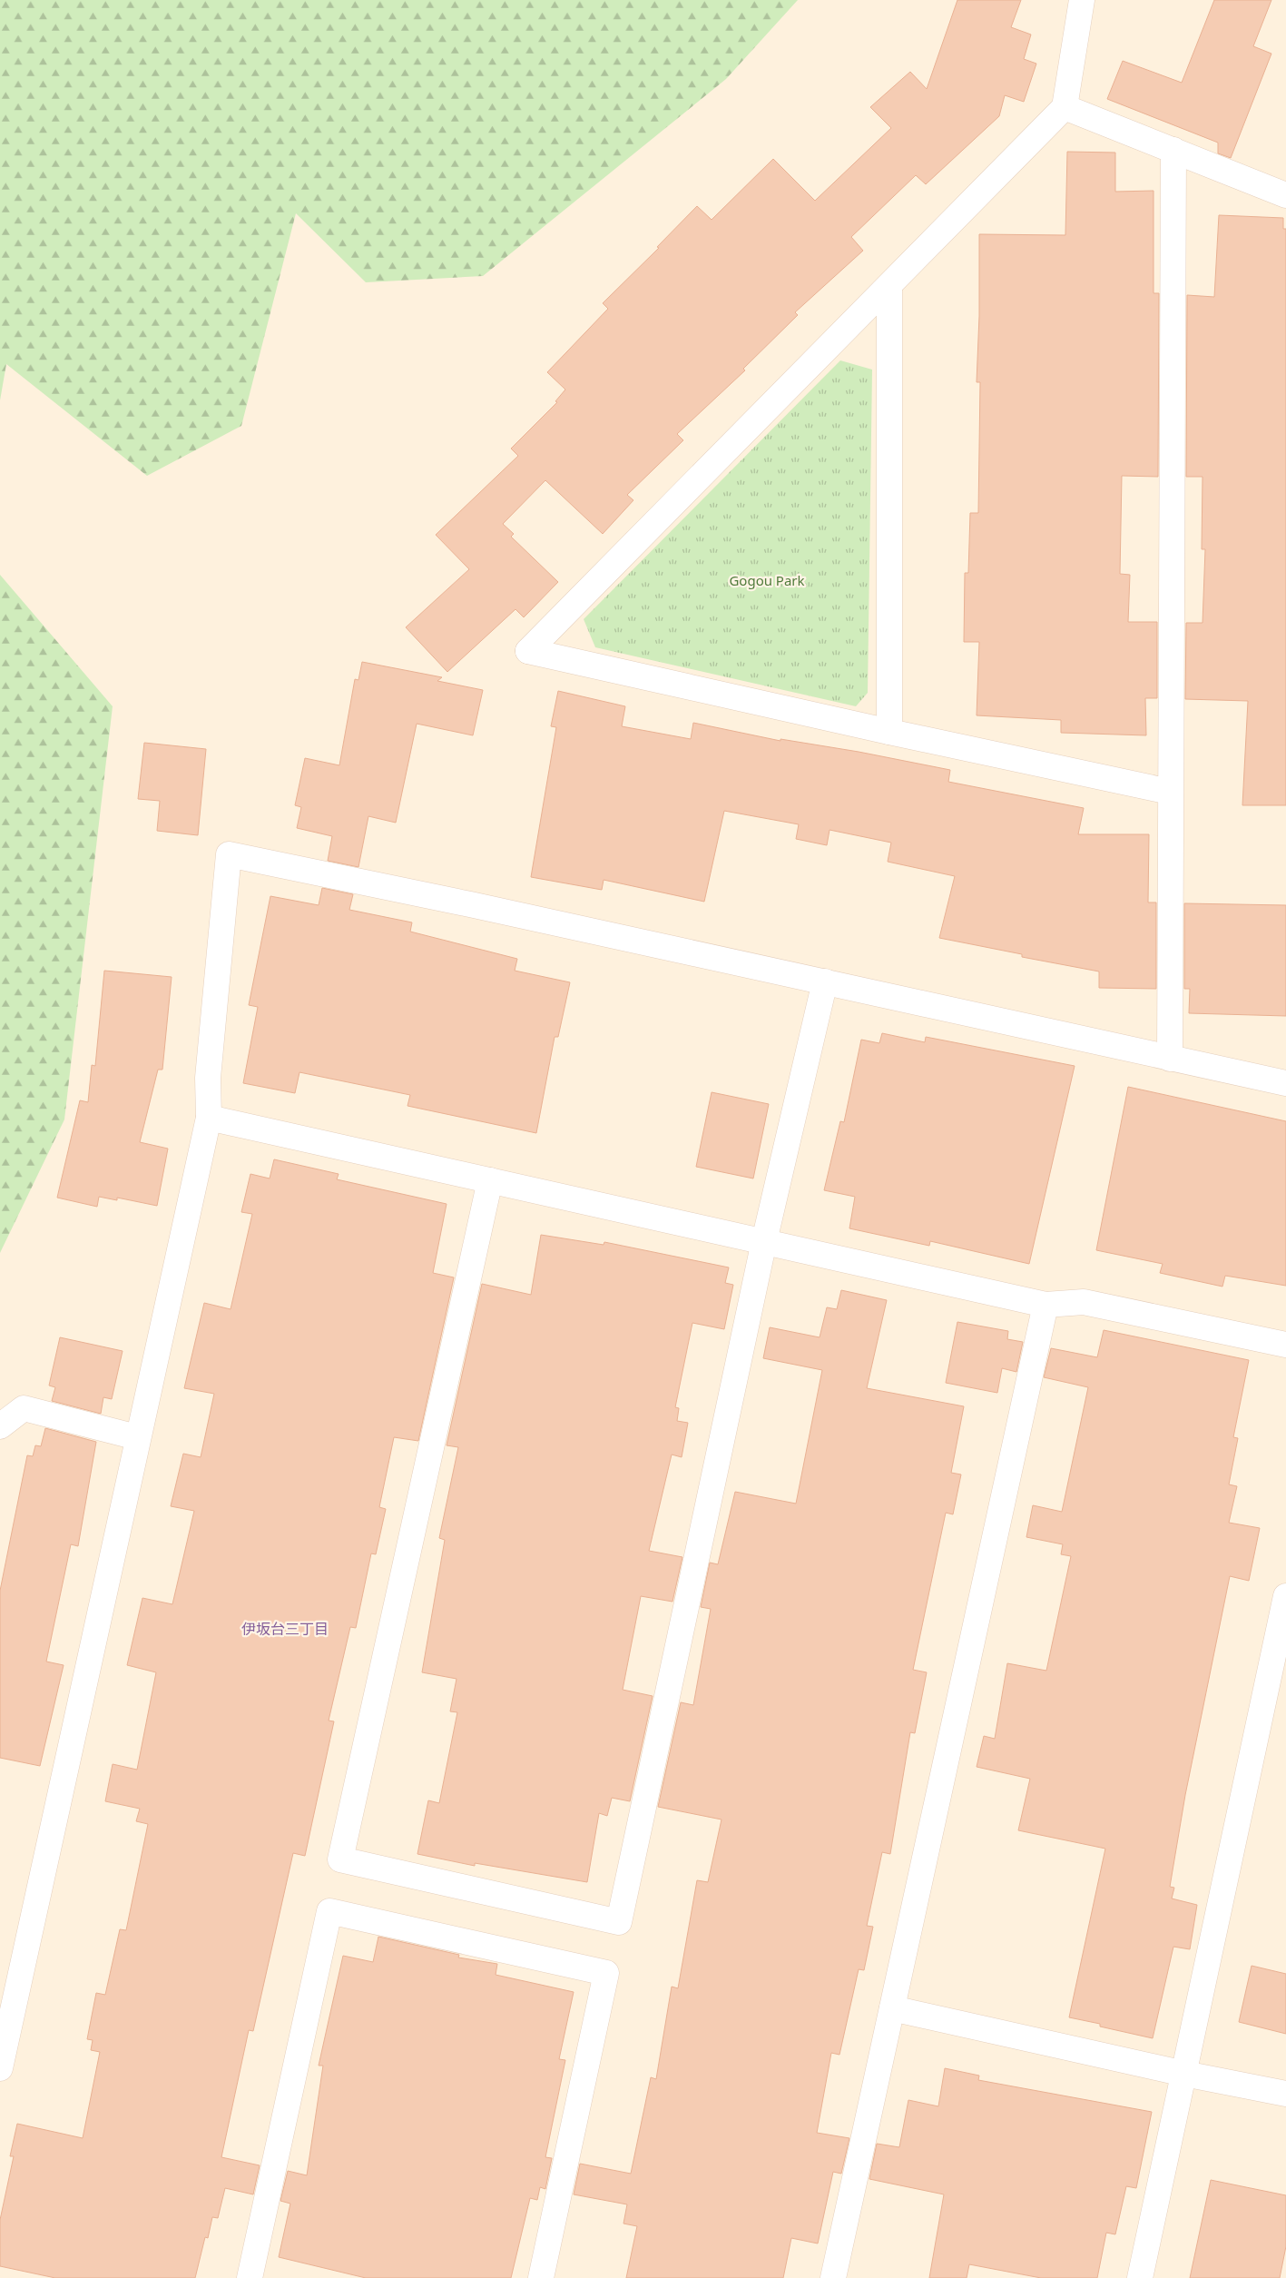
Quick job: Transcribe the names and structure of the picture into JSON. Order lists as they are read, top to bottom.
{
  "districts": ["伊坂台三丁目"],
  "parks": ["Gogou Park"]
}
